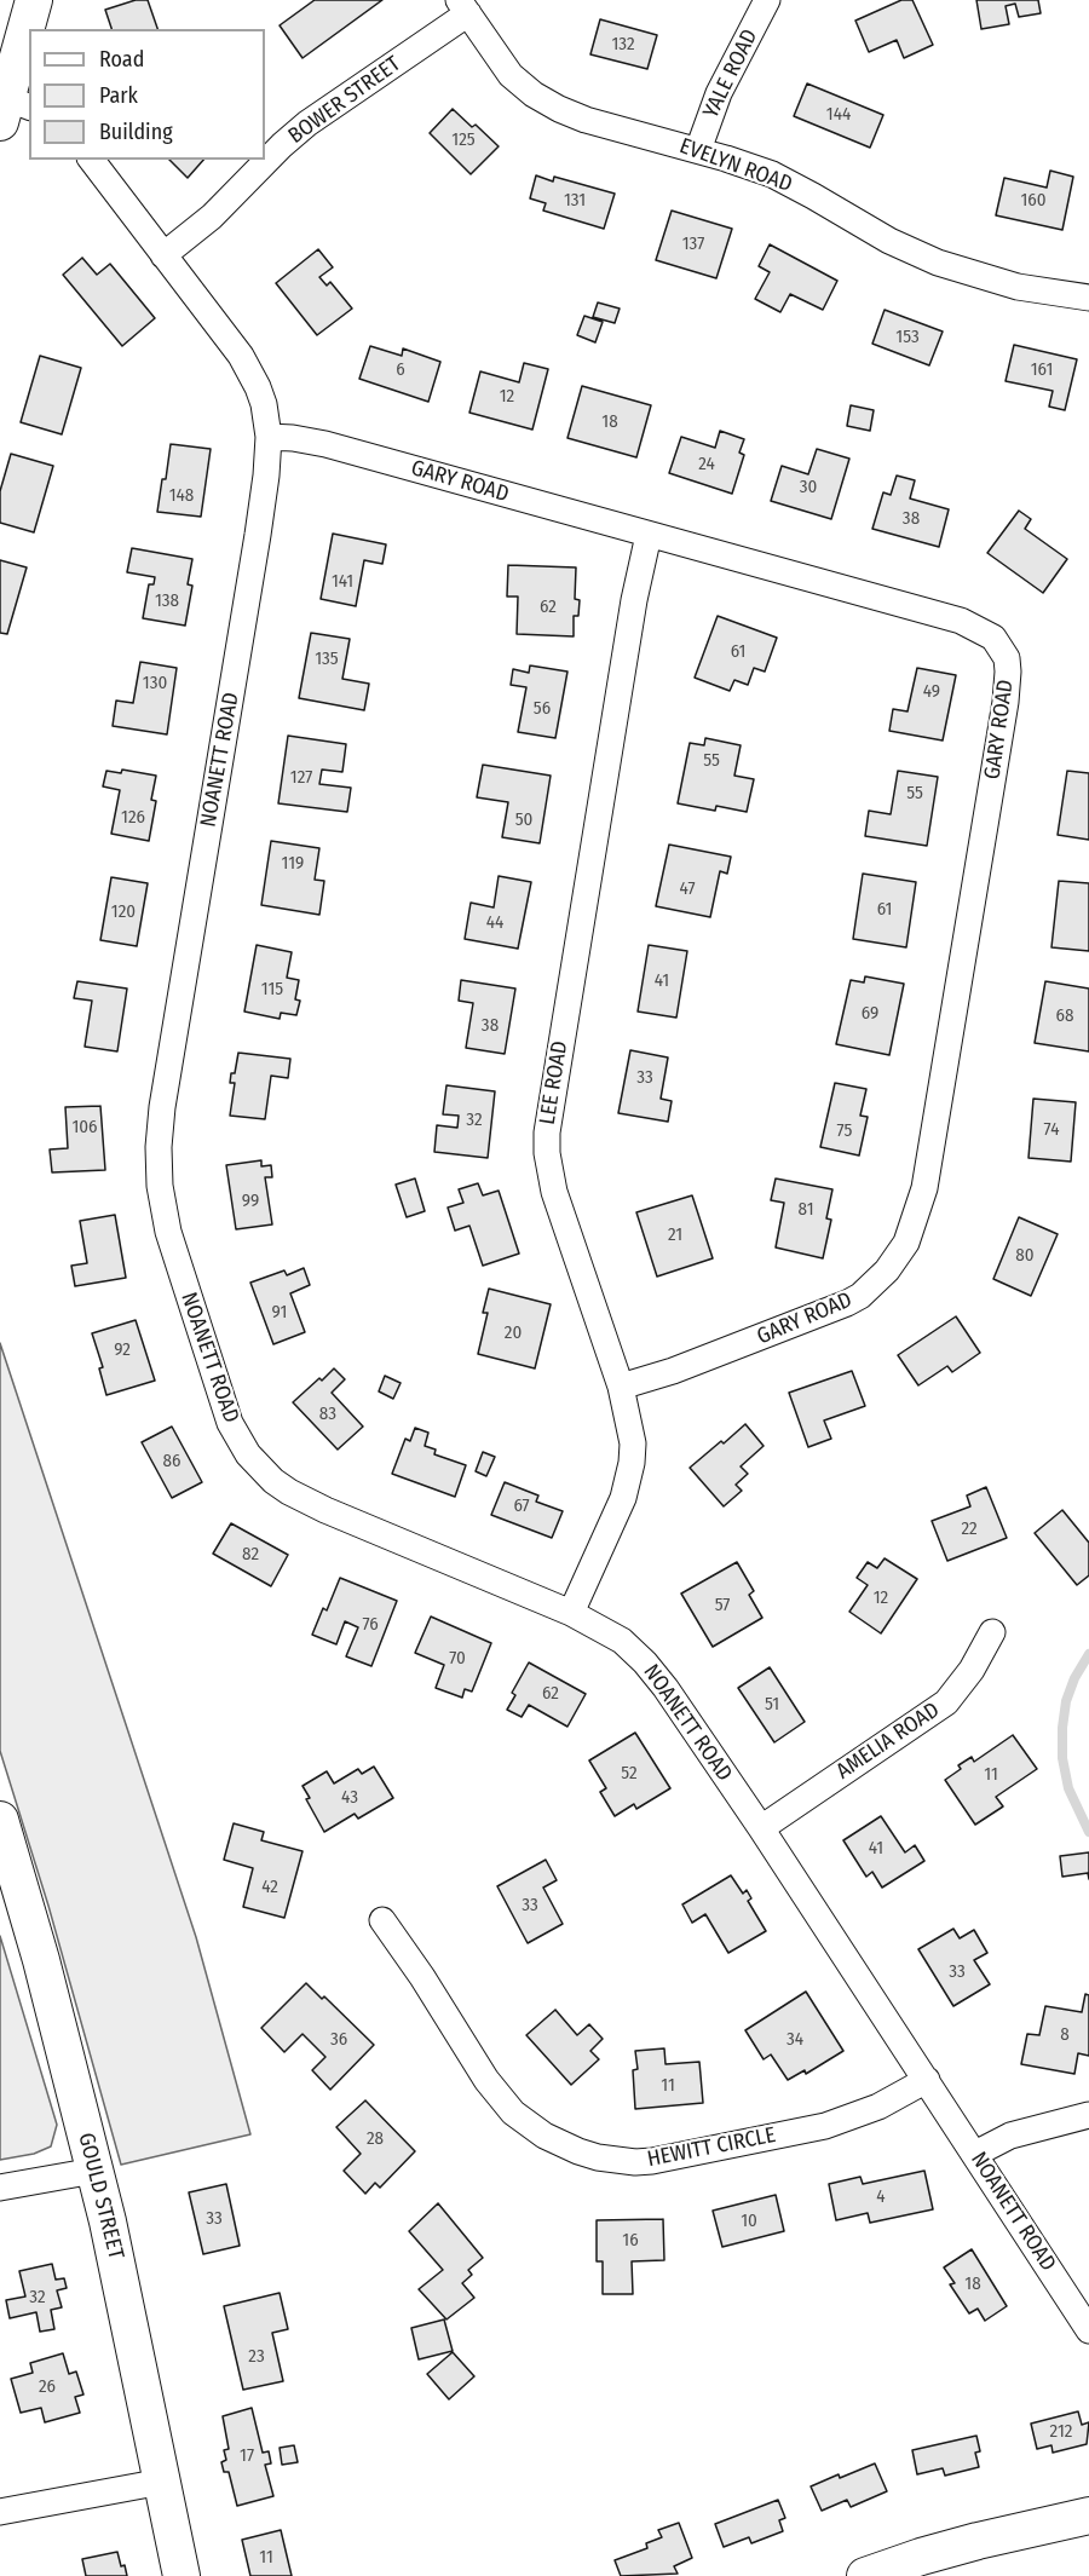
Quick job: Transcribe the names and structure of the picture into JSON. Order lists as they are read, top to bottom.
{
  "streets": {
    "main road": ["GOULD STREET"],
    "street": [
      "YALE ROAD",
      "BOWER STREET",
      "EVELYN ROAD",
      "GARY ROAD",
      "NOANETT ROAD",
      "LEE ROAD",
      "AMELIA ROAD",
      "HEWITT CIRCLE"
    ]
  },
  "crossings": [
    ["YALE ROAD", "EVELYN ROAD"],
    ["BOWER STREET", "EVELYN ROAD"],
    ["BOWER STREET", "NOANETT ROAD"],
    ["GARY ROAD", "NOANETT ROAD"],
    ["GARY ROAD", "LEE ROAD"],
    ["NOANETT ROAD", "LEE ROAD"],
    ["NOANETT ROAD", "AMELIA ROAD"],
    ["NOANETT ROAD", "HEWITT CIRCLE"]
  ],
  "house_numbers": [
    "132",
    "144",
    "125",
    "131",
    "160",
    "137",
    "153",
    "6",
    "161",
    "12",
    "18",
    "24",
    "30",
    "148",
    "38",
    "141",
    "138",
    "62",
    "61",
    "135",
    "130",
    "49",
    "56",
    "55",
    "127",
    "55",
    "126",
    "50",
    "119",
    "47",
    "61",
    "120",
    "44",
    "41",
    "115",
    "69",
    "68",
    "38",
    "33",
    "32",
    "106",
    "74",
    "75",
    "99",
    "81",
    "21",
    "80",
    "91",
    "20",
    "92",
    "83",
    "86",
    "67",
    "22",
    "82",
    "12",
    "57",
    "76",
    "70",
    "62",
    "51",
    "52",
    "11",
    "43",
    "41",
    "42",
    "33",
    "33",
    "8",
    "36",
    "34",
    "11",
    "28",
    "4",
    "33",
    "10",
    "16",
    "18",
    "32",
    "23",
    "26",
    "212",
    "17",
    "11"
  ],
  "legend": ["Road", "Park", "Building"]
}
